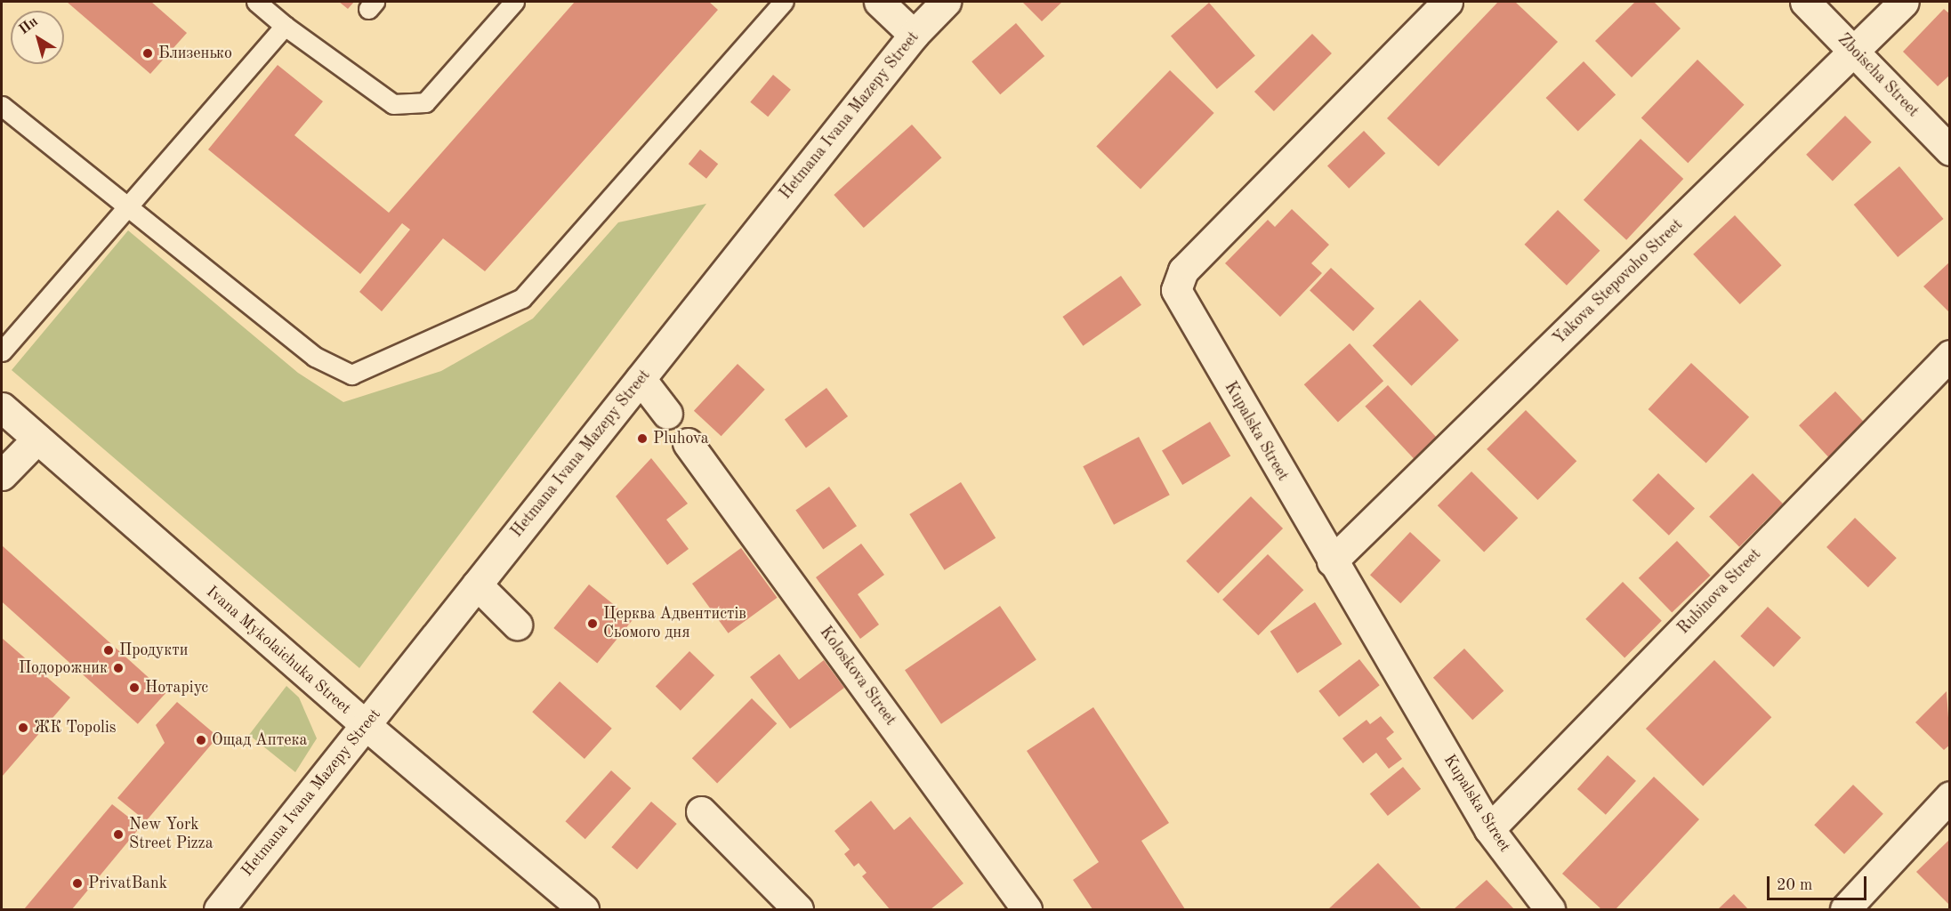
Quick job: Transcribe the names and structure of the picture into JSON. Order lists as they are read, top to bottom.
{
  "streets": {
    "street": [
      "Zboischa Street",
      "Hetmana Ivana Mazepy Street",
      "Yakova Stepovoho Street",
      "Kupalska Street",
      "Rubinova Street",
      "Ivana Mykolaichuka Street",
      "Koloskova Street"
    ]
  },
  "crossings": [
    ["Zboischa Street", "Yakova Stepovoho Street"],
    ["Hetmana Ivana Mazepy Street", "Ivana Mykolaichuka Street"],
    ["Yakova Stepovoho Street", "Kupalska Street"],
    ["Kupalska Street", "Rubinova Street"]
  ],
  "places": [
    "Близенько",
    "Pluhova",
    "Церква Адвентистів Сьомого дня",
    "Продукти",
    "Подорожник",
    "Нотаріус",
    "ЖК Topolis",
    "Ощад Аптека",
    "New York Street Pizza",
    "PrivatBank"
  ],
  "scale_bar": "20 m",
  "north": "top left"
}
